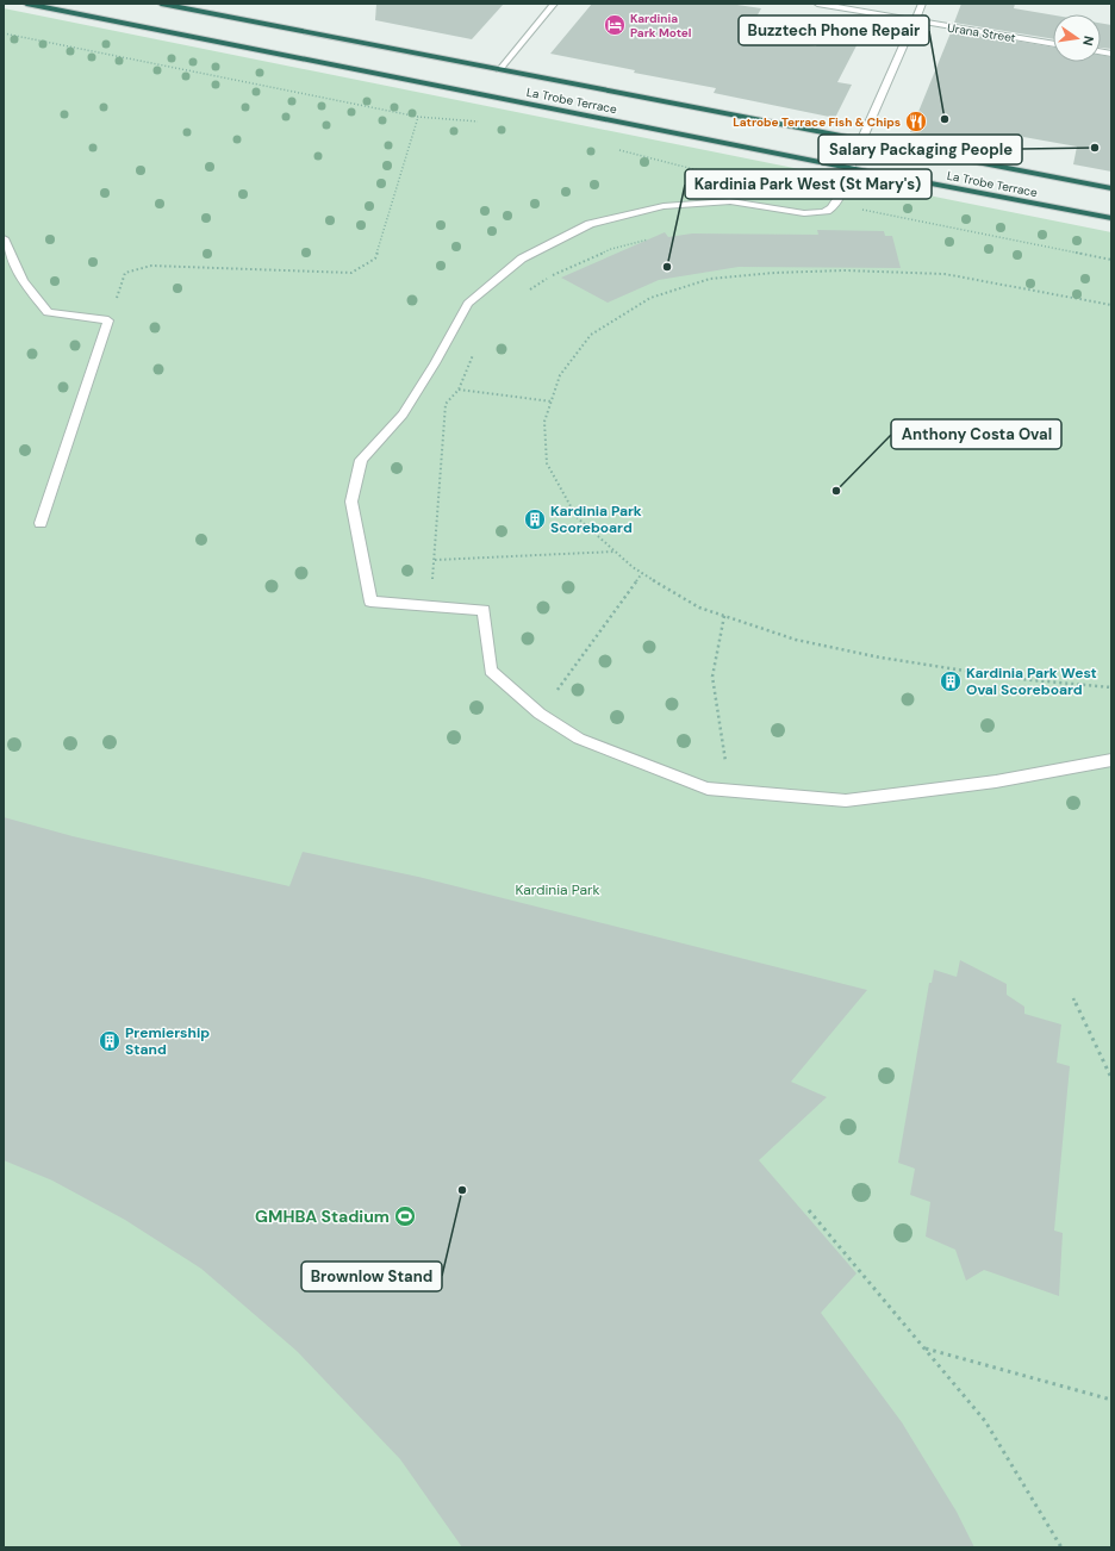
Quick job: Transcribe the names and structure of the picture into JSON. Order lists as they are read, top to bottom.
{
  "streets": {
    "highway": ["La Trobe Terrace"],
    "street": ["Urana Street"]
  },
  "parks": ["Kardinia Park"],
  "places": {
    "hotel": ["Kardinia Park Motel"],
    "other": [
      "Buzztech Phone Repair",
      "Salary Packaging People",
      "Kardinia Park West (St Mary's)",
      "Anthony Costa Oval",
      "Brownlow Stand"
    ],
    "restaurant": ["Latrobe Terrace Fish & Chips"],
    "building": ["Kardinia Park Scoreboard", "Kardinia Park West Oval Scoreboard", "Premiership Stand"],
    "sports": ["GMHBA Stadium"]
  },
  "north": "right"
}
